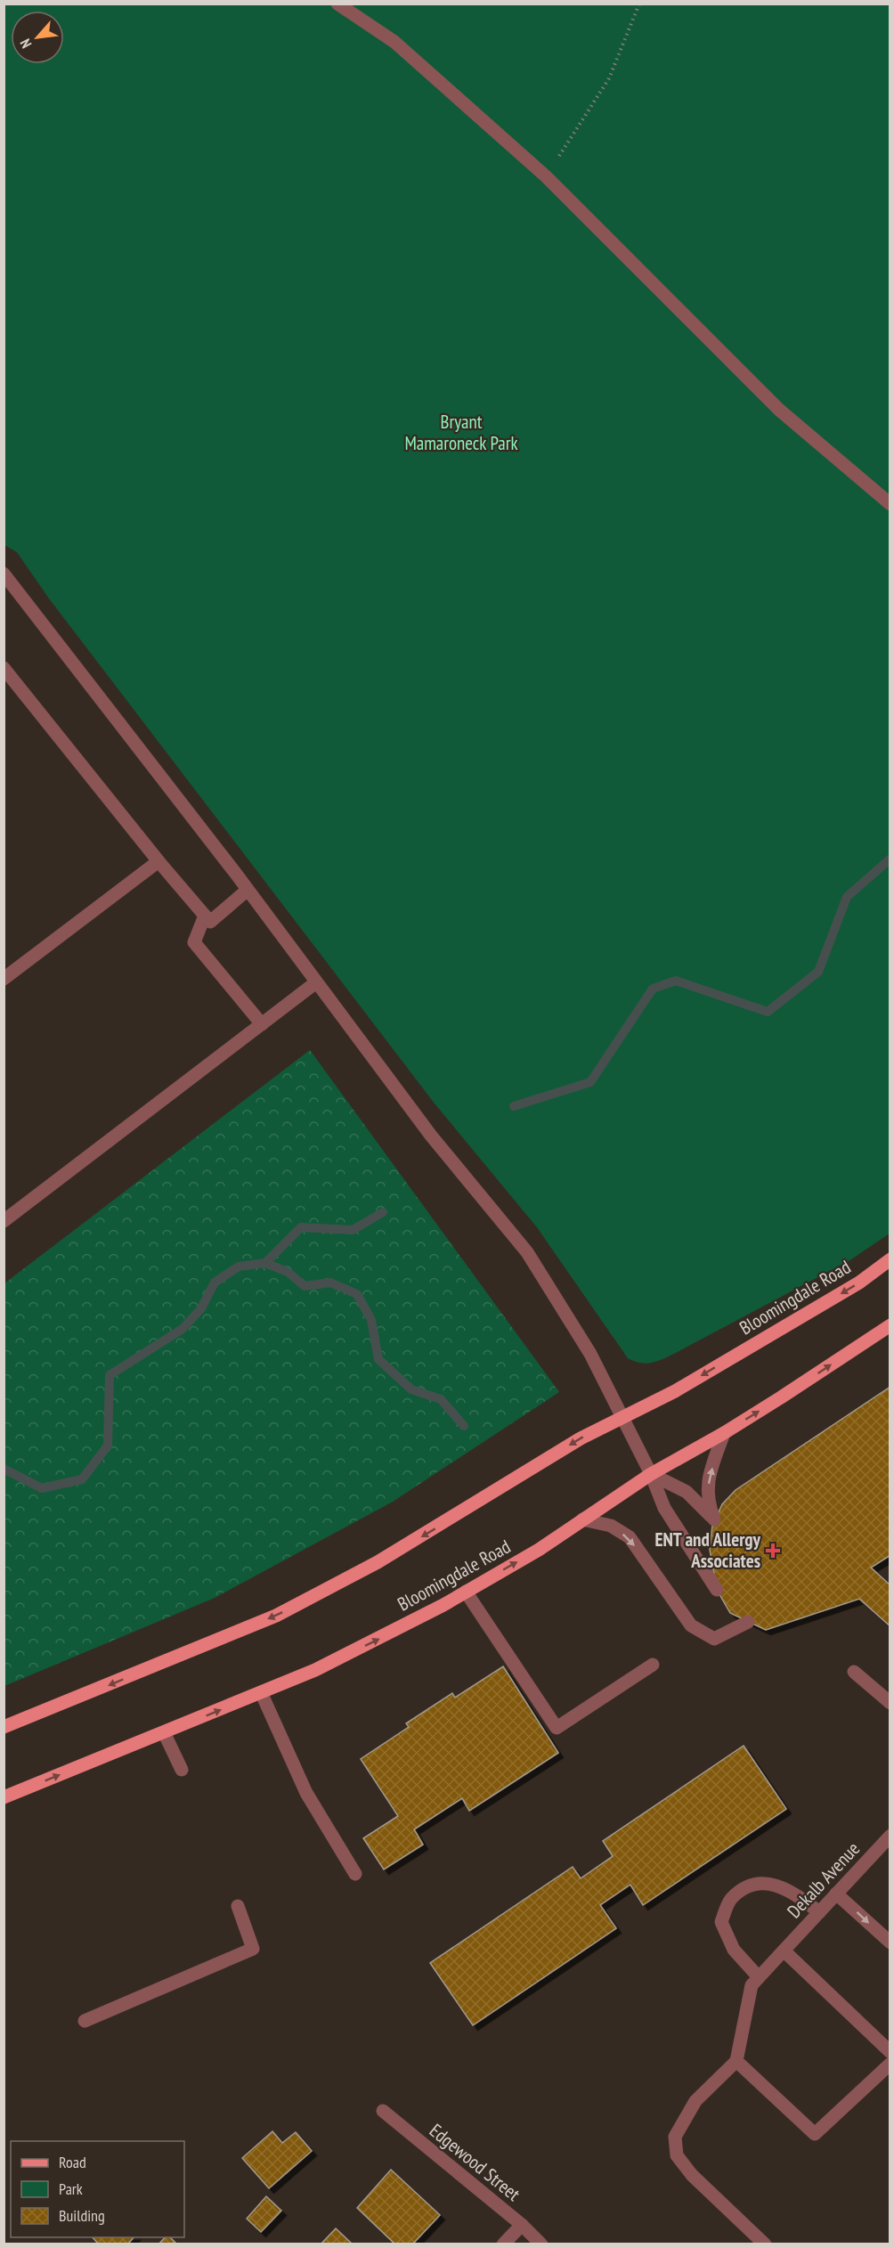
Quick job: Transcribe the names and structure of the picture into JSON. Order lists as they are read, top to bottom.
{
  "streets": {
    "main road": ["Bloomingdale Road"],
    "street": ["Dekalb Avenue", "Edgewood Street"]
  },
  "parks": ["Bryant Mamaroneck Park"],
  "places": {
    "health": ["ENT and Allergy Associates"]
  },
  "legend": ["Road", "Park", "Building"],
  "north": "bottom left"
}
